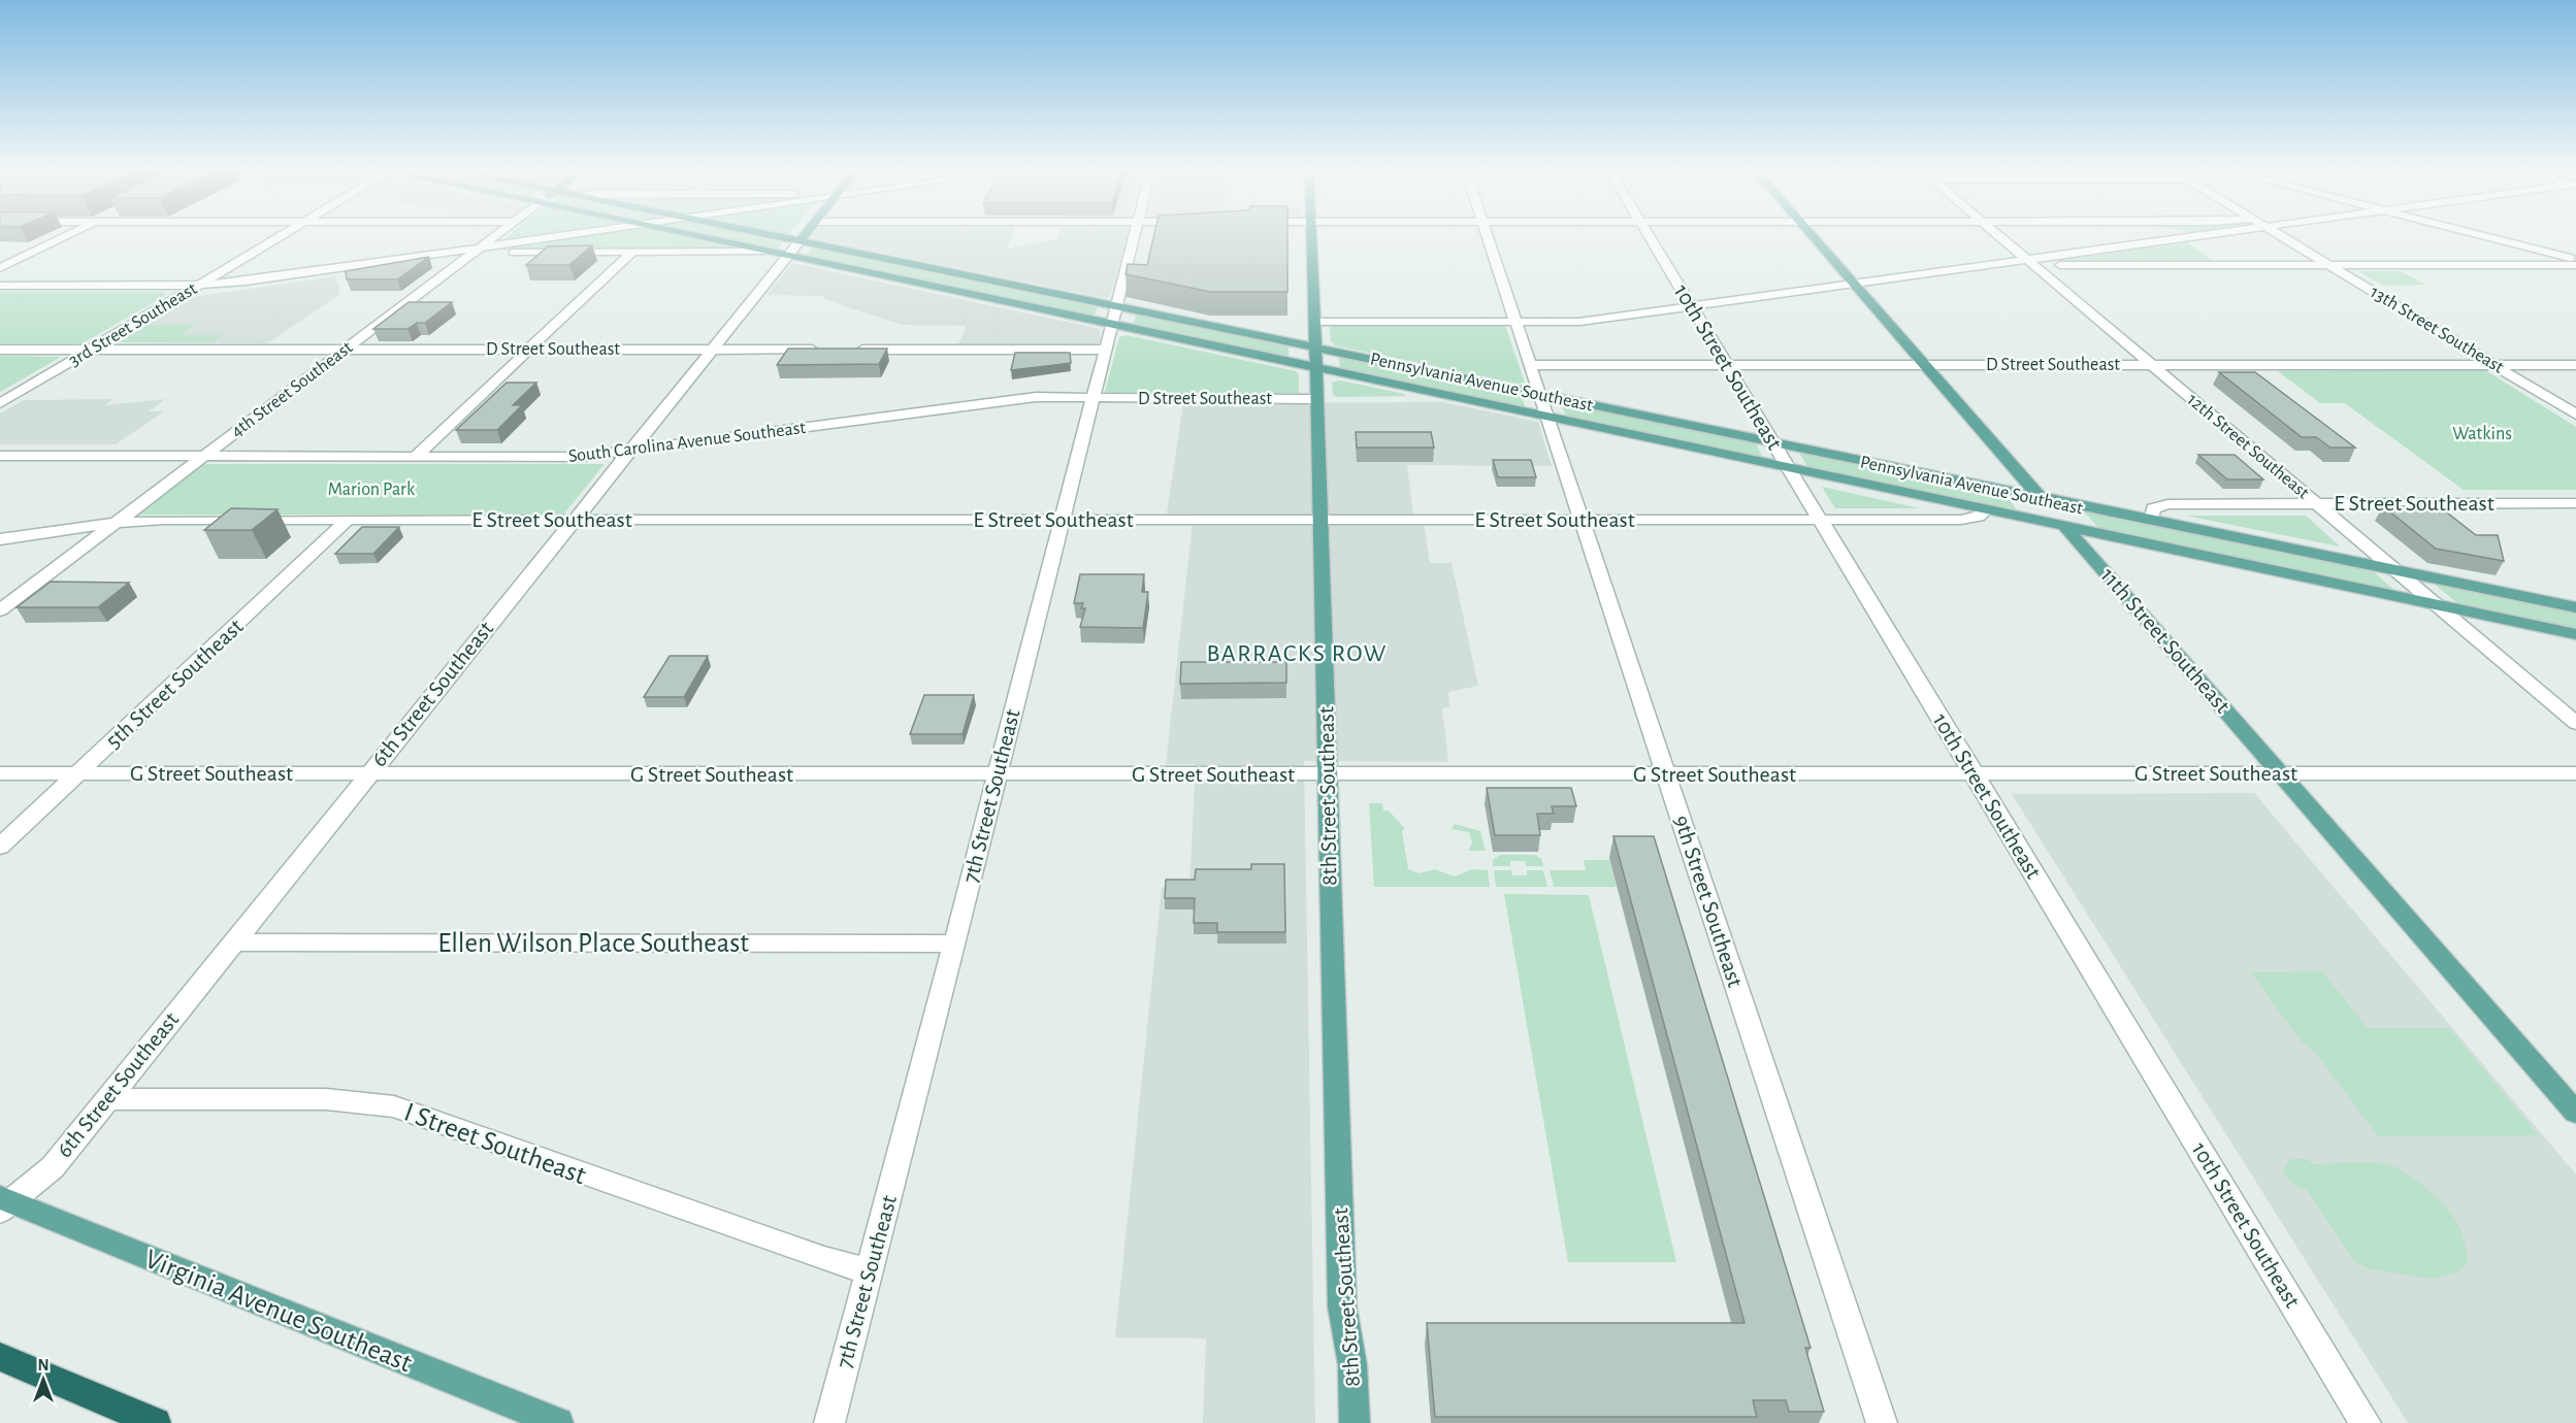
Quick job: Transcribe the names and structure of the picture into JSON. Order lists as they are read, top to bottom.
{
  "streets": {
    "main road": [
      "Pennsylvania Avenue Southeast",
      "11th Street Southeast",
      "6th Street Southeast",
      "8th Street Southeast",
      "Virginia Avenue Southeast"
    ],
    "street": [
      "3rd Street Southeast",
      "13th Street Southeast",
      "D Street Southeast",
      "10th Street Southeast",
      "4th Street Southeast",
      "South Carolina Avenue Southeast",
      "12th Street Southeast",
      "E Street Southeast",
      "5th Street Southeast",
      "G Street Southeast",
      "7th Street Southeast",
      "9th Street Southeast",
      "Ellen Wilson Place Southeast",
      "I Street Southeast"
    ]
  },
  "crossings": [
    ["3rd Street Southeast", "D Street Southeast"],
    ["13th Street Southeast", "D Street Southeast"],
    ["D Street Southeast", "10th Street Southeast"],
    ["D Street Southeast", "4th Street Southeast"],
    ["D Street Southeast", "South Carolina Avenue Southeast"],
    ["D Street Southeast", "12th Street Southeast"],
    ["D Street Southeast", "11th Street Southeast"],
    ["D Street Southeast", "6th Street Southeast"],
    ["D Street Southeast", "7th Street Southeast"],
    ["D Street Southeast", "8th Street Southeast"],
    ["D Street Southeast", "9th Street Southeast"],
    ["10th Street Southeast", "Pennsylvania Avenue Southeast"],
    ["10th Street Southeast", "E Street Southeast"],
    ["10th Street Southeast", "G Street Southeast"],
    ["Pennsylvania Avenue Southeast", "12th Street Southeast"],
    ["Pennsylvania Avenue Southeast", "E Street Southeast"],
    ["Pennsylvania Avenue Southeast", "11th Street Southeast"],
    ["Pennsylvania Avenue Southeast", "6th Street Southeast"],
    ["Pennsylvania Avenue Southeast", "7th Street Southeast"],
    ["Pennsylvania Avenue Southeast", "8th Street Southeast"],
    ["Pennsylvania Avenue Southeast", "9th Street Southeast"],
    ["4th Street Southeast", "South Carolina Avenue Southeast"],
    ["4th Street Southeast", "E Street Southeast"],
    ["South Carolina Avenue Southeast", "6th Street Southeast"],
    ["South Carolina Avenue Southeast", "7th Street Southeast"],
    ["12th Street Southeast", "E Street Southeast"],
    ["E Street Southeast", "5th Street Southeast"],
    ["E Street Southeast", "6th Street Southeast"],
    ["E Street Southeast", "7th Street Southeast"],
    ["E Street Southeast", "8th Street Southeast"],
    ["E Street Southeast", "9th Street Southeast"],
    ["11th Street Southeast", "G Street Southeast"],
    ["5th Street Southeast", "G Street Southeast"],
    ["6th Street Southeast", "G Street Southeast"],
    ["6th Street Southeast", "Ellen Wilson Place Southeast"],
    ["6th Street Southeast", "I Street Southeast"],
    ["6th Street Southeast", "Virginia Avenue Southeast"],
    ["G Street Southeast", "7th Street Southeast"],
    ["G Street Southeast", "8th Street Southeast"],
    ["G Street Southeast", "9th Street Southeast"],
    ["7th Street Southeast", "Ellen Wilson Place Southeast"],
    ["7th Street Southeast", "I Street Southeast"]
  ],
  "districts": ["BARRACKS ROW"],
  "parks": ["Watkins", "Marion Park"],
  "north": "top"
}
